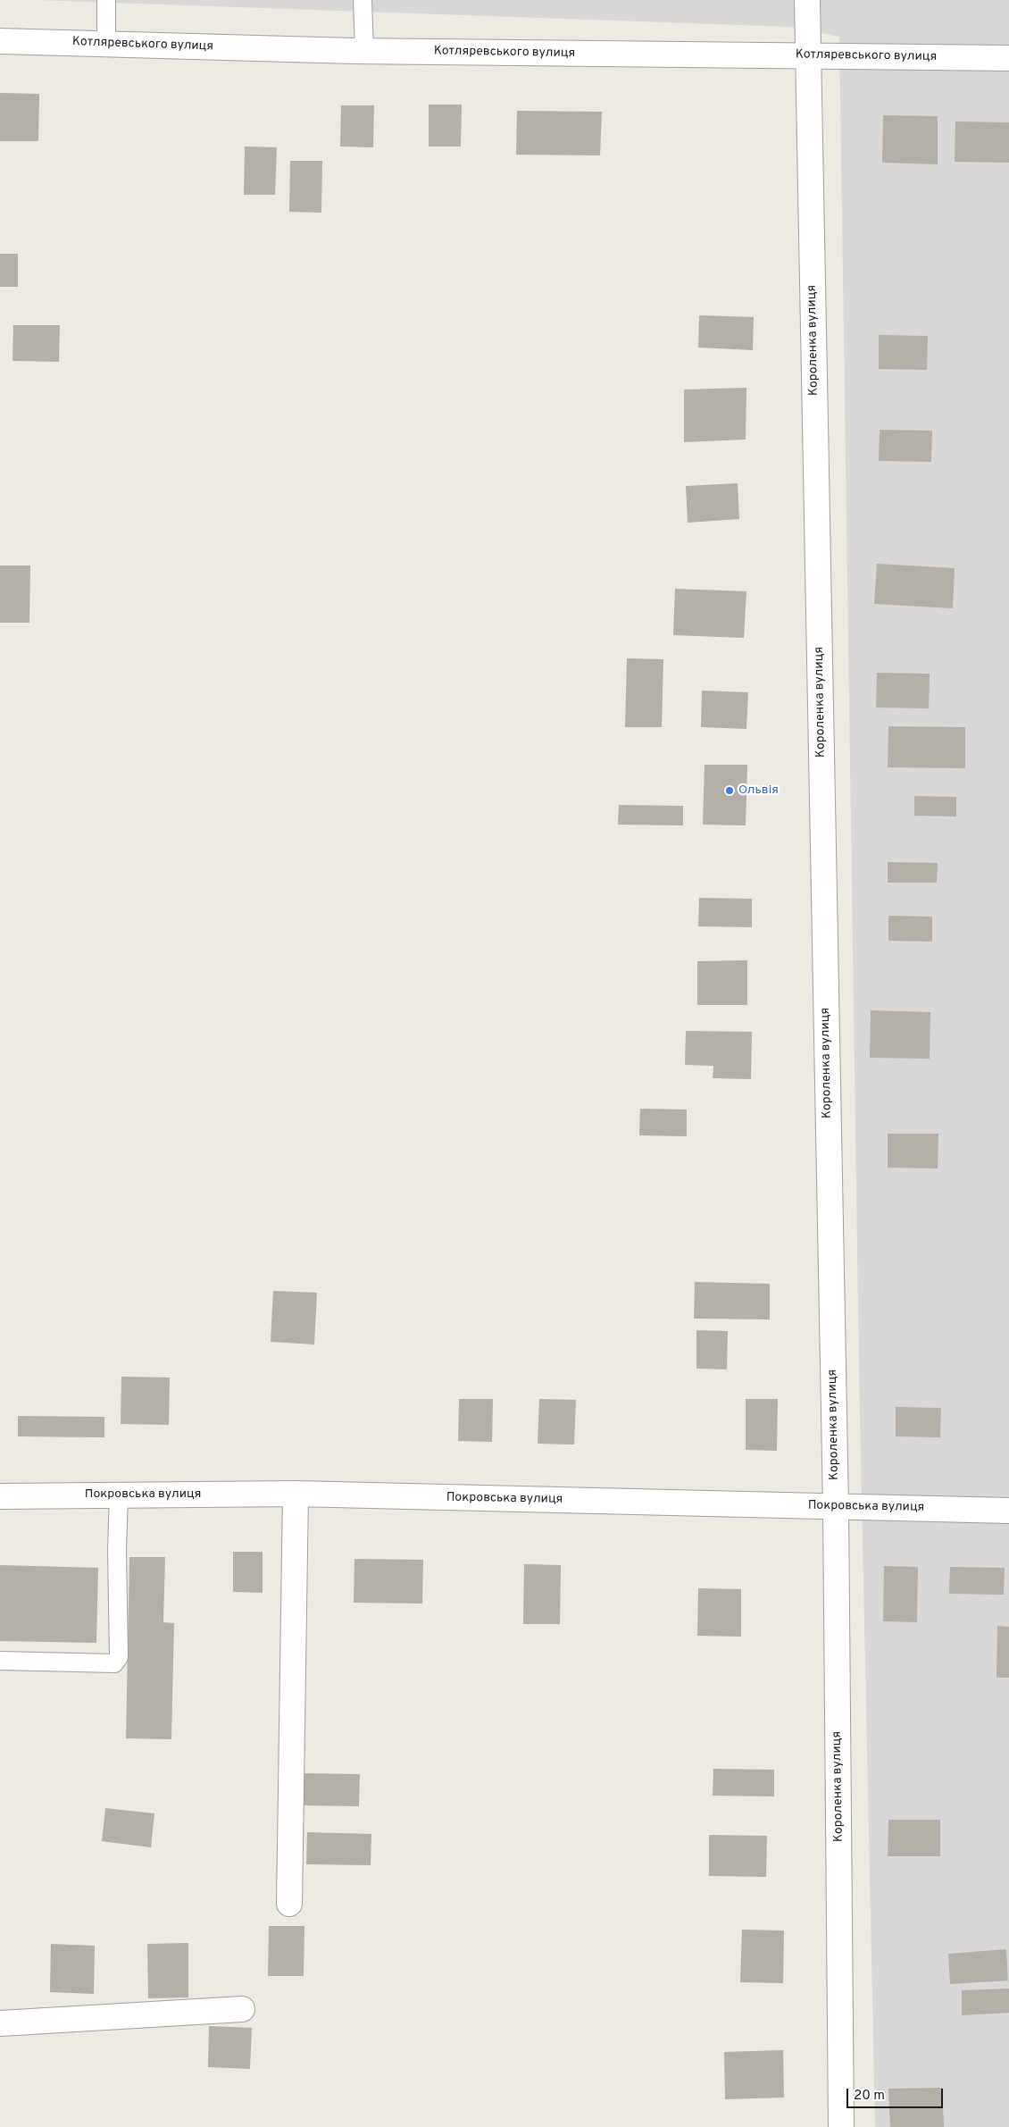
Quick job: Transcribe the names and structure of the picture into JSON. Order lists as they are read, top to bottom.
{
  "streets": {
    "street": ["Котляревського вулиця", "Короленка вулиця", "Покровська вулиця"]
  },
  "crossings": [
    ["Котляревського вулиця", "Короленка вулиця"],
    ["Короленка вулиця", "Покровська вулиця"]
  ],
  "places": ["Ольвія"],
  "scale_bar": "20 m"
}
